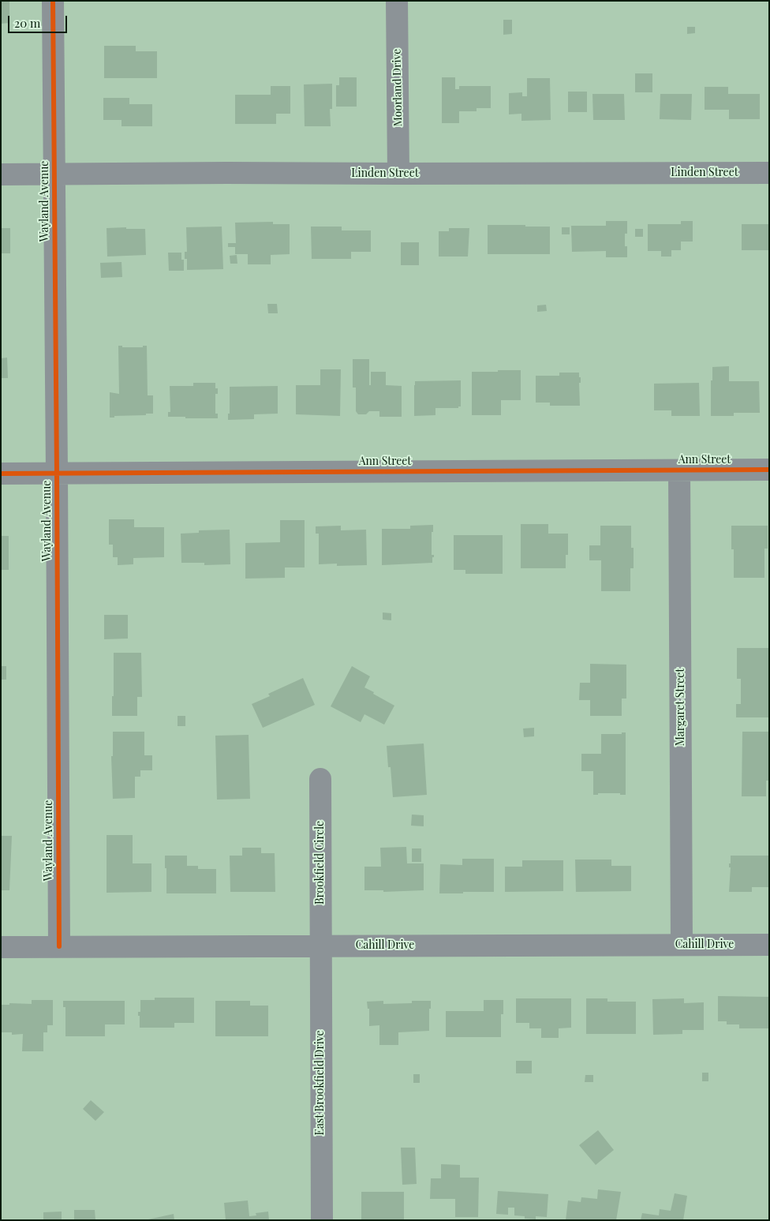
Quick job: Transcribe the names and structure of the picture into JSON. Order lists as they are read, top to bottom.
{
  "streets": {
    "street": [
      "Moorland Drive",
      "Linden Street",
      "Wayland Avenue",
      "Ann Street",
      "Margaret Street",
      "Brookfield Circle",
      "Cahill Drive",
      "East Brookfield Drive"
    ]
  },
  "crossings": [
    ["Moorland Drive", "Linden Street"],
    ["Linden Street", "Wayland Avenue"],
    ["Wayland Avenue", "Ann Street"],
    ["Wayland Avenue", "Cahill Drive"],
    ["Ann Street", "Margaret Street"],
    ["Margaret Street", "Cahill Drive"],
    ["Brookfield Circle", "Cahill Drive"],
    ["Brookfield Circle", "East Brookfield Drive"],
    ["Cahill Drive", "East Brookfield Drive"]
  ],
  "scale_bar": "20 m"
}
